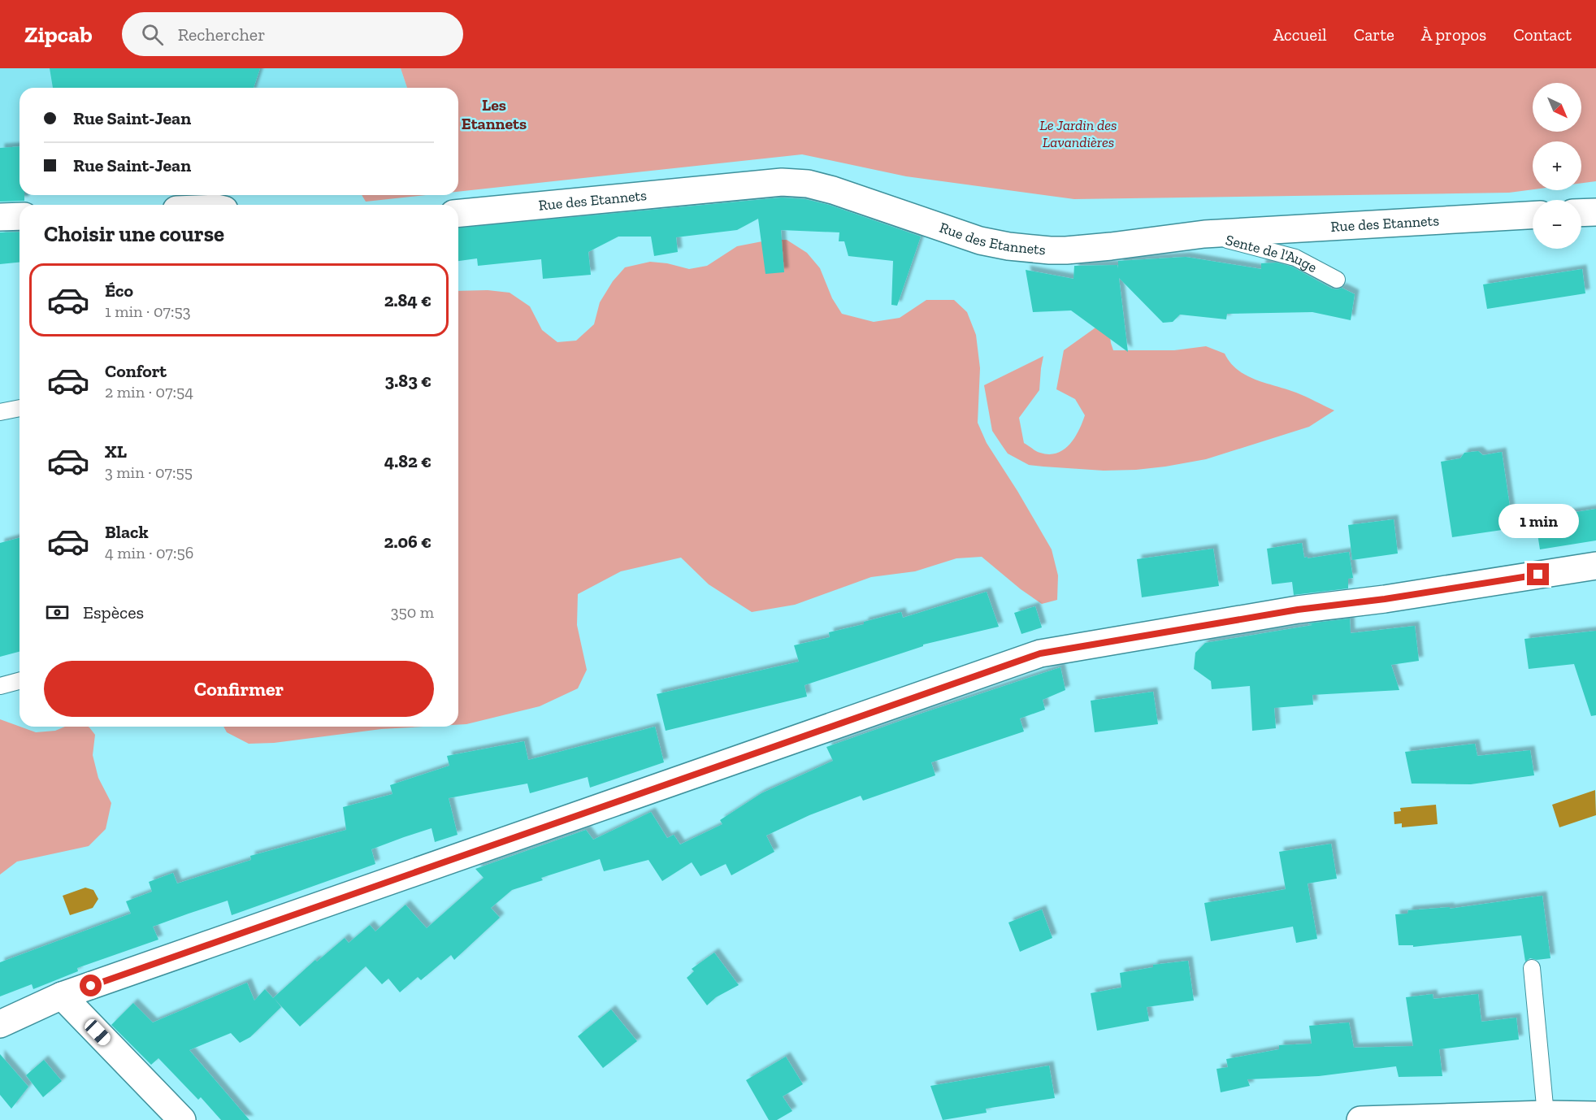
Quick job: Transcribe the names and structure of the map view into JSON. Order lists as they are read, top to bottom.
{
  "streets": {
    "street": ["Rue des Etannets"],
    "lane": ["Sente de l'Auge"]
  },
  "crossings": [
    ["Rue des Etannets", "Sente de l'Auge"]
  ],
  "districts": ["Les Etannets"],
  "parks": ["Le Jardin des Lavandières"],
  "north": "bottom right",
  "page": {
    "header": "Zipcab",
    "search": "Rechercher",
    "nav": [
      "Accueil",
      "Carte",
      "À propos",
      "Contact"
    ],
    "map_buttons": ["+", "−"],
    "banner": ["Rue Saint-Jean", "Rue Saint-Jean"],
    "heading": "Choisir une course",
    "list": [
      {
        "name": "Éco",
        "note": "1 min · 07:53",
        "value": "2.84 €"
      },
      {
        "name": "Confort",
        "note": "2 min · 07:54",
        "value": "3.83 €"
      },
      {
        "name": "XL",
        "note": "3 min · 07:55",
        "value": "4.82 €"
      },
      {
        "name": "Black",
        "note": "4 min · 07:56",
        "value": "2.06 €"
      }
    ],
    "bubble": "1 min",
    "pay": ["Espèces", "350 m"],
    "buttons": "Confirmer"
  }
}
